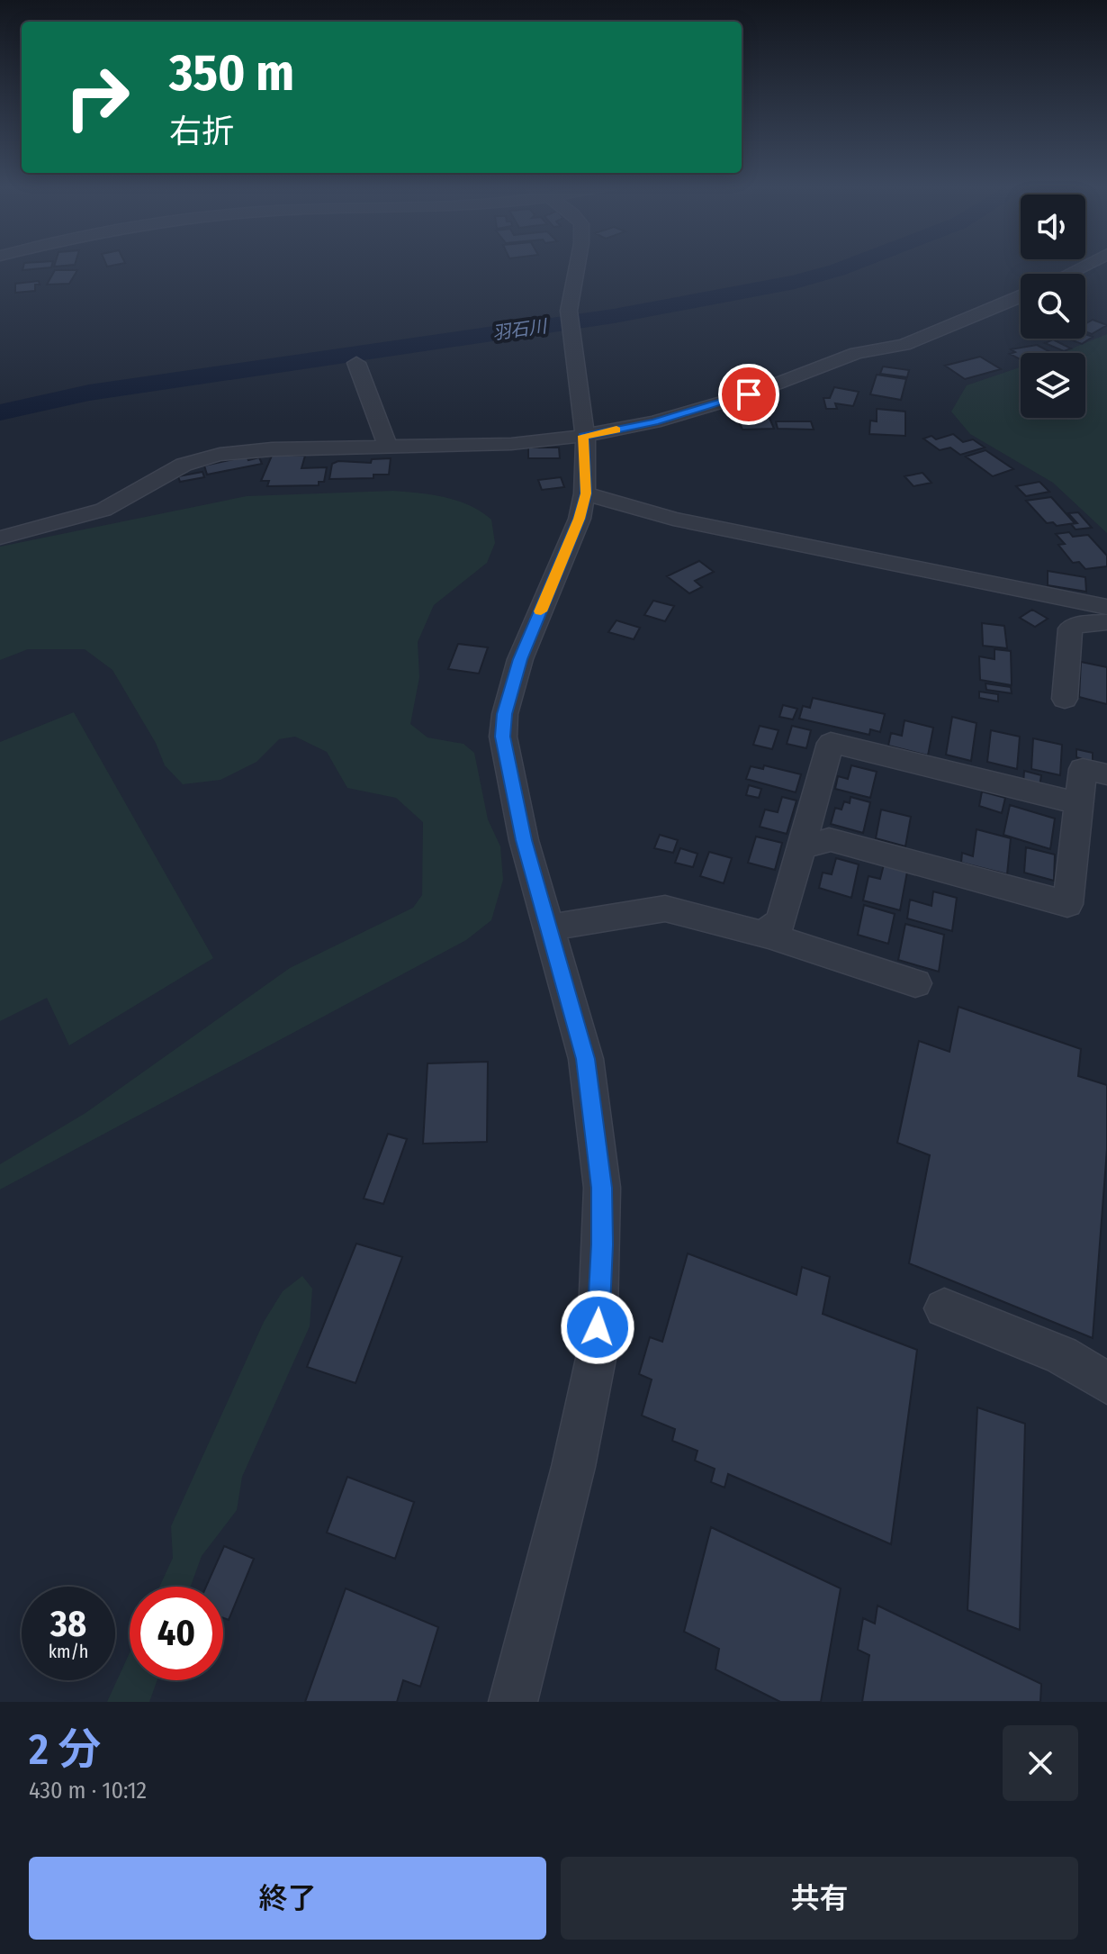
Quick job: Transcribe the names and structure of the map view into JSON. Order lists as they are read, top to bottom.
{
  "water": ["羽石川"],
  "page": {
    "turn": ["350 m", "右折"],
    "speed": "38 km/h",
    "limit": "40",
    "heading": ["2 分", "430 m · 10:12"],
    "buttons": ["終了", "共有"]
  }
}
